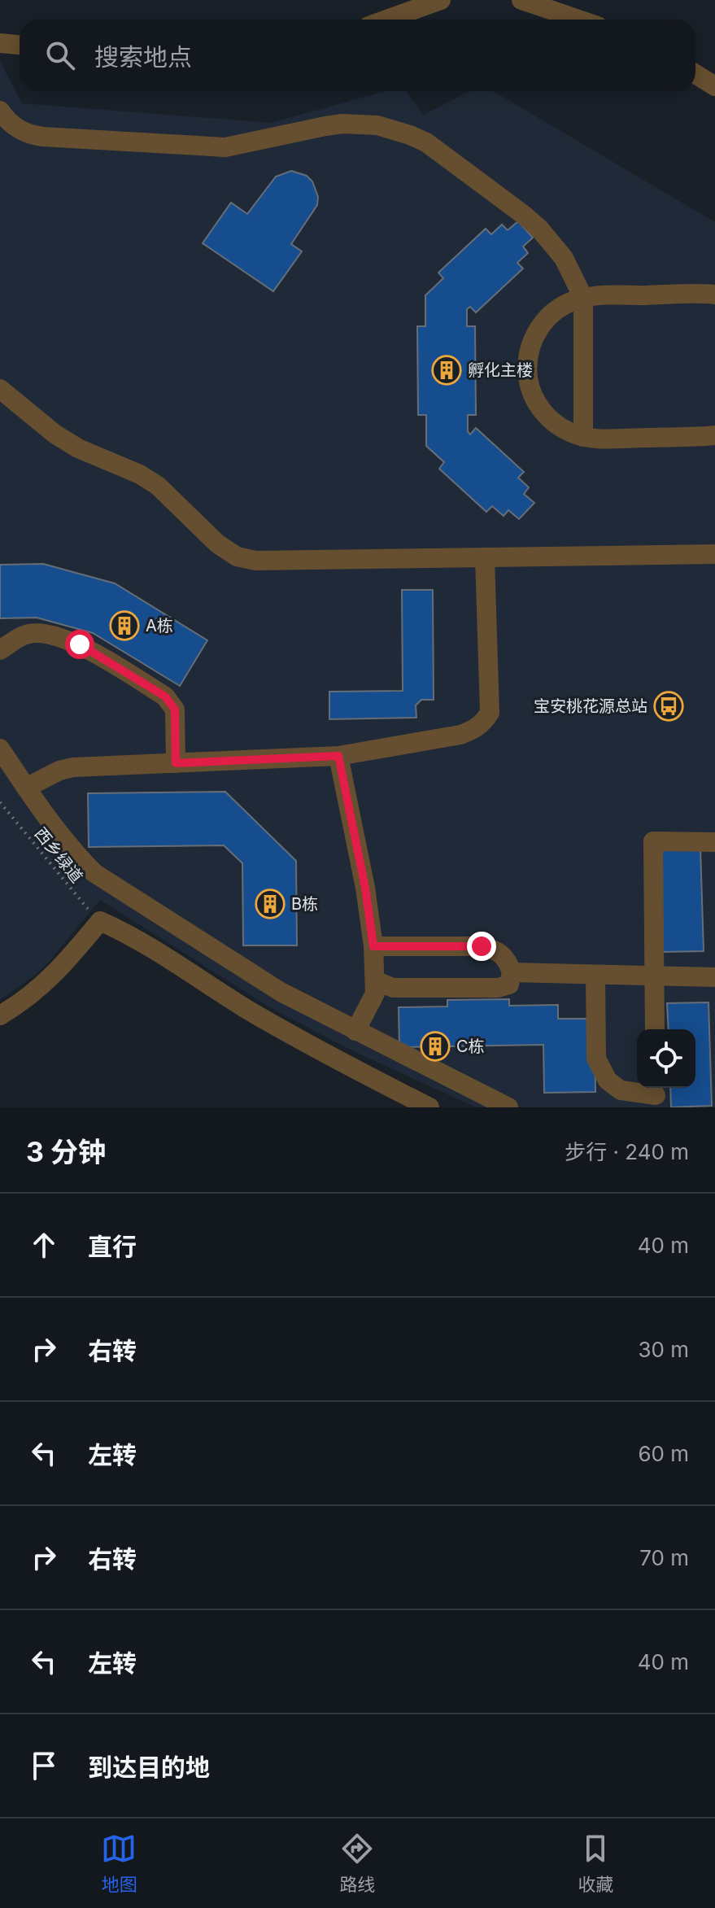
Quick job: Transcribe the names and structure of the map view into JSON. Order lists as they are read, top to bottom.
{
  "streets": {
    "path": ["西乡绿道"]
  },
  "places": {
    "building": [
      "孵化主楼",
      "A栋",
      "B栋",
      "C栋"
    ],
    "bus stop": ["宝安桃花源总站"]
  },
  "page": {
    "search": "搜索地点",
    "heading": ["3 分钟", "步行 · 240 m"],
    "list": [
      ["直行", "40 m"],
      ["右转", "30 m"],
      ["左转", "60 m"],
      ["右转", "70 m"],
      ["左转", "40 m"],
      "到达目的地"
    ],
    "nav": ["地图", "路线", "收藏"]
  }
}
